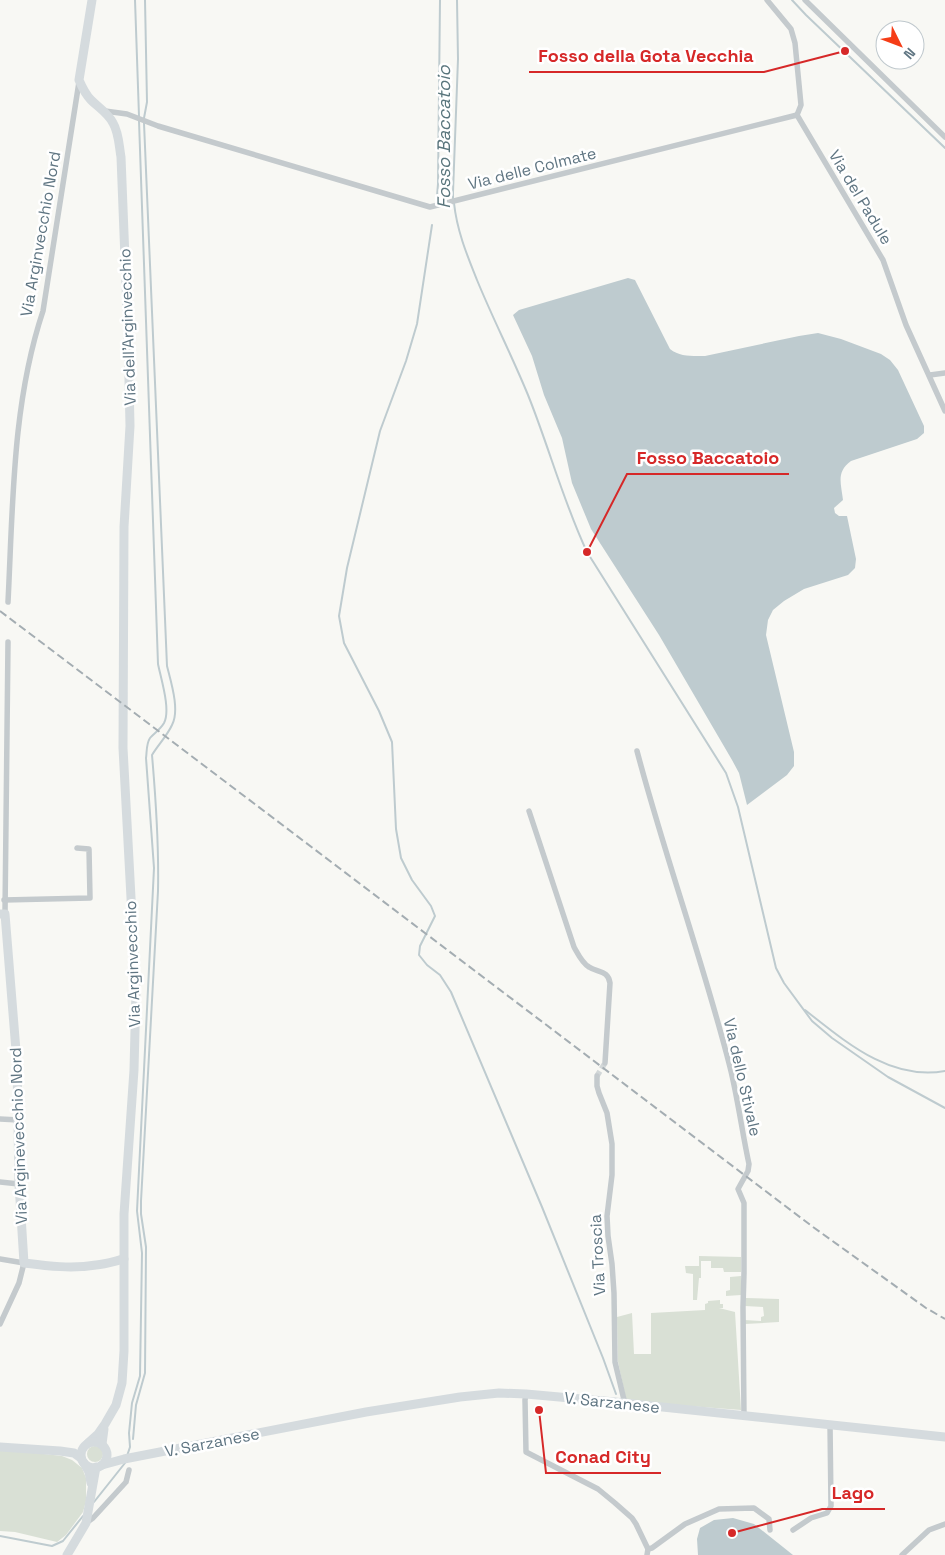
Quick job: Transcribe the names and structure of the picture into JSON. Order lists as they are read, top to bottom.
{
  "streets": {
    "main road": [
      "Via dell'Arginvecchio",
      "Via Arginvecchio",
      "Via Arginevecchio Nord",
      "V. Sarzanese"
    ],
    "street": [
      "Via delle Colmate",
      "Via del Padule",
      "Via Arginvecchio Nord",
      "Via dello Stivale",
      "Via Troscia"
    ]
  },
  "crossings": [
    ["Via delle Colmate", "Via del Padule"],
    ["Via delle Colmate", "Via dell'Arginvecchio"],
    ["Via Arginvecchio Nord", "Via dell'Arginvecchio"],
    ["Via dell'Arginvecchio", "Via Arginvecchio"],
    ["Via dello Stivale", "V. Sarzanese"],
    ["Via Troscia", "V. Sarzanese"]
  ],
  "water": ["Fosso Baccatoio"],
  "places": [
    "Fosso della Gota Vecchia",
    "Fosso Baccatoio",
    "Conad City",
    "Lago"
  ],
  "north": "bottom right"
}
